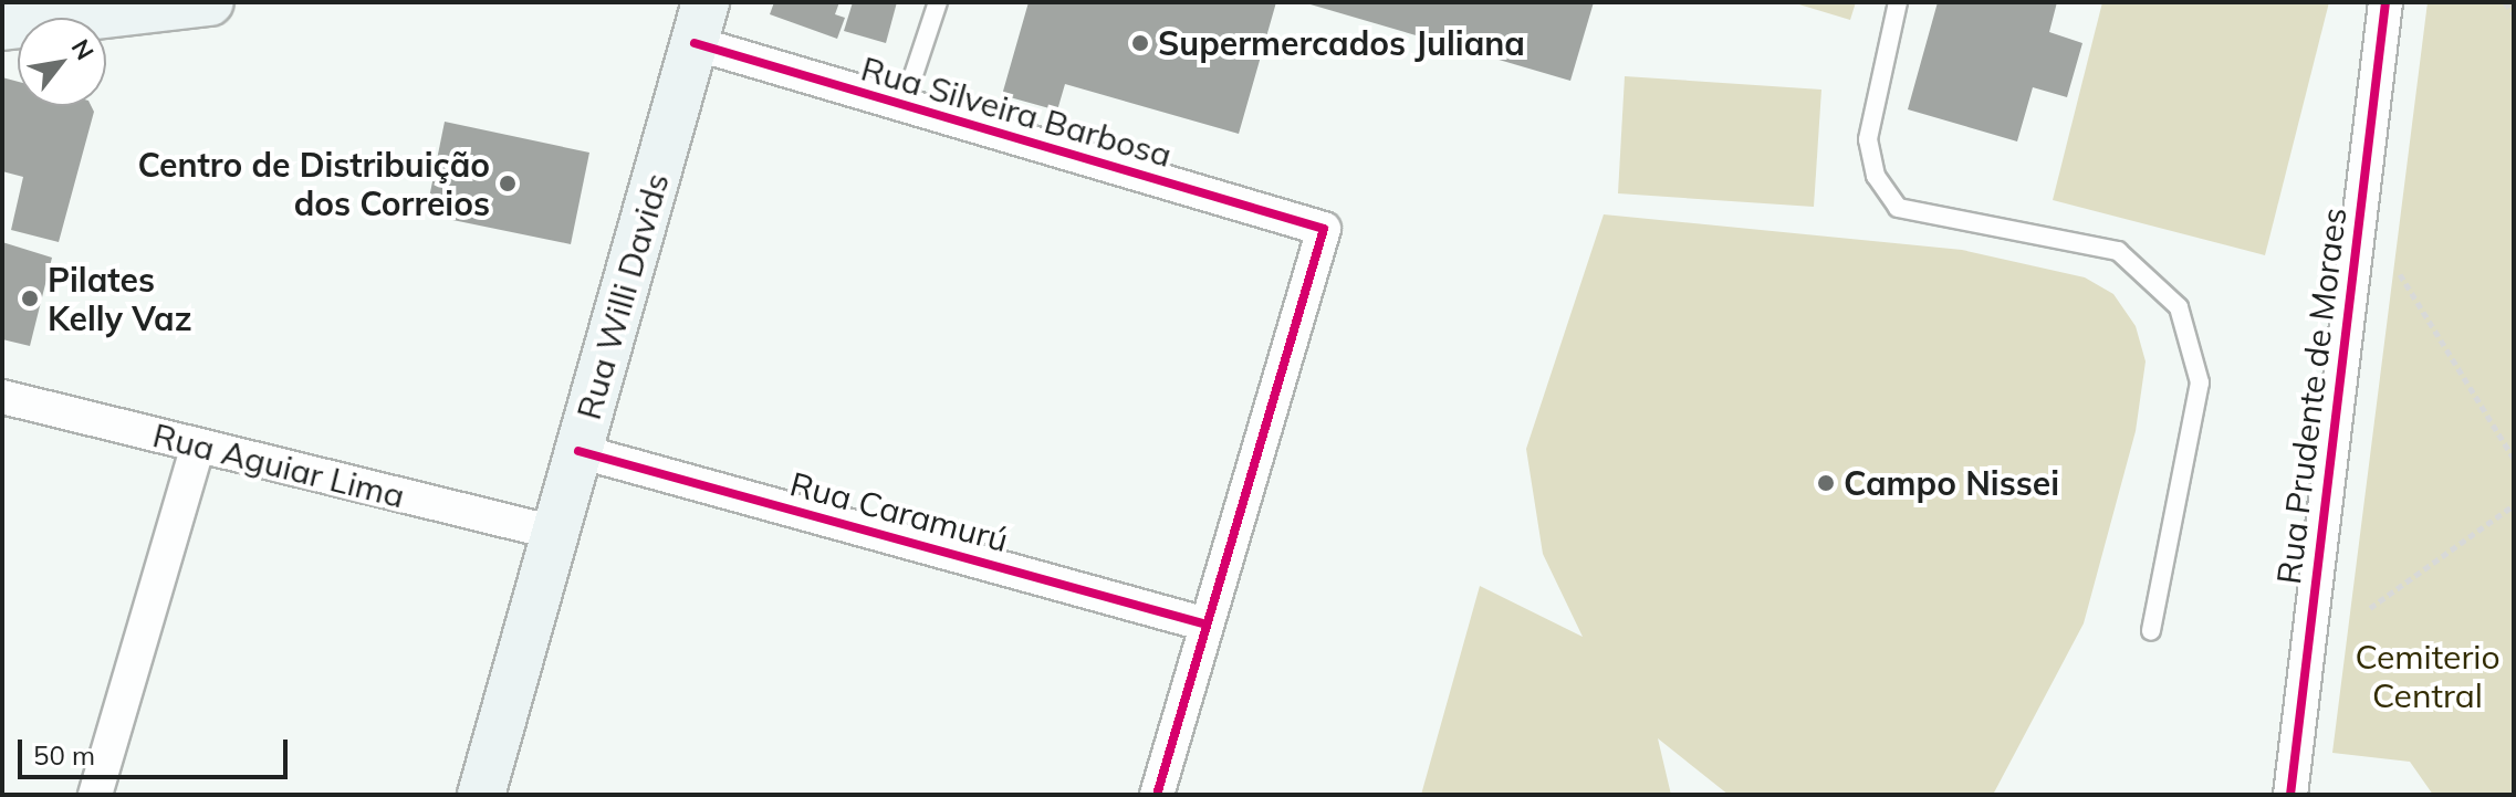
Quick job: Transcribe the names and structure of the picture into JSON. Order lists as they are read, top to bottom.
{
  "streets": {
    "main road": ["Rua Willi Davids"],
    "street": [
      "Rua Silveira Barbosa",
      "Rua Prudente de Moraes",
      "Rua Aguiar Lima",
      "Rua Caramurú"
    ]
  },
  "crossings": [
    ["Rua Silveira Barbosa", "Rua Willi Davids"],
    ["Rua Silveira Barbosa", "Rua Caramurú"],
    ["Rua Willi Davids", "Rua Aguiar Lima"],
    ["Rua Willi Davids", "Rua Caramurú"]
  ],
  "parks": ["Cemiterio Central"],
  "places": [
    "Supermercados Juliana",
    "Centro de Distribuição dos Correios",
    "Pilates Kelly Vaz",
    "Campo Nissei"
  ],
  "scale_bar": "50 m",
  "north": "top right"
}
